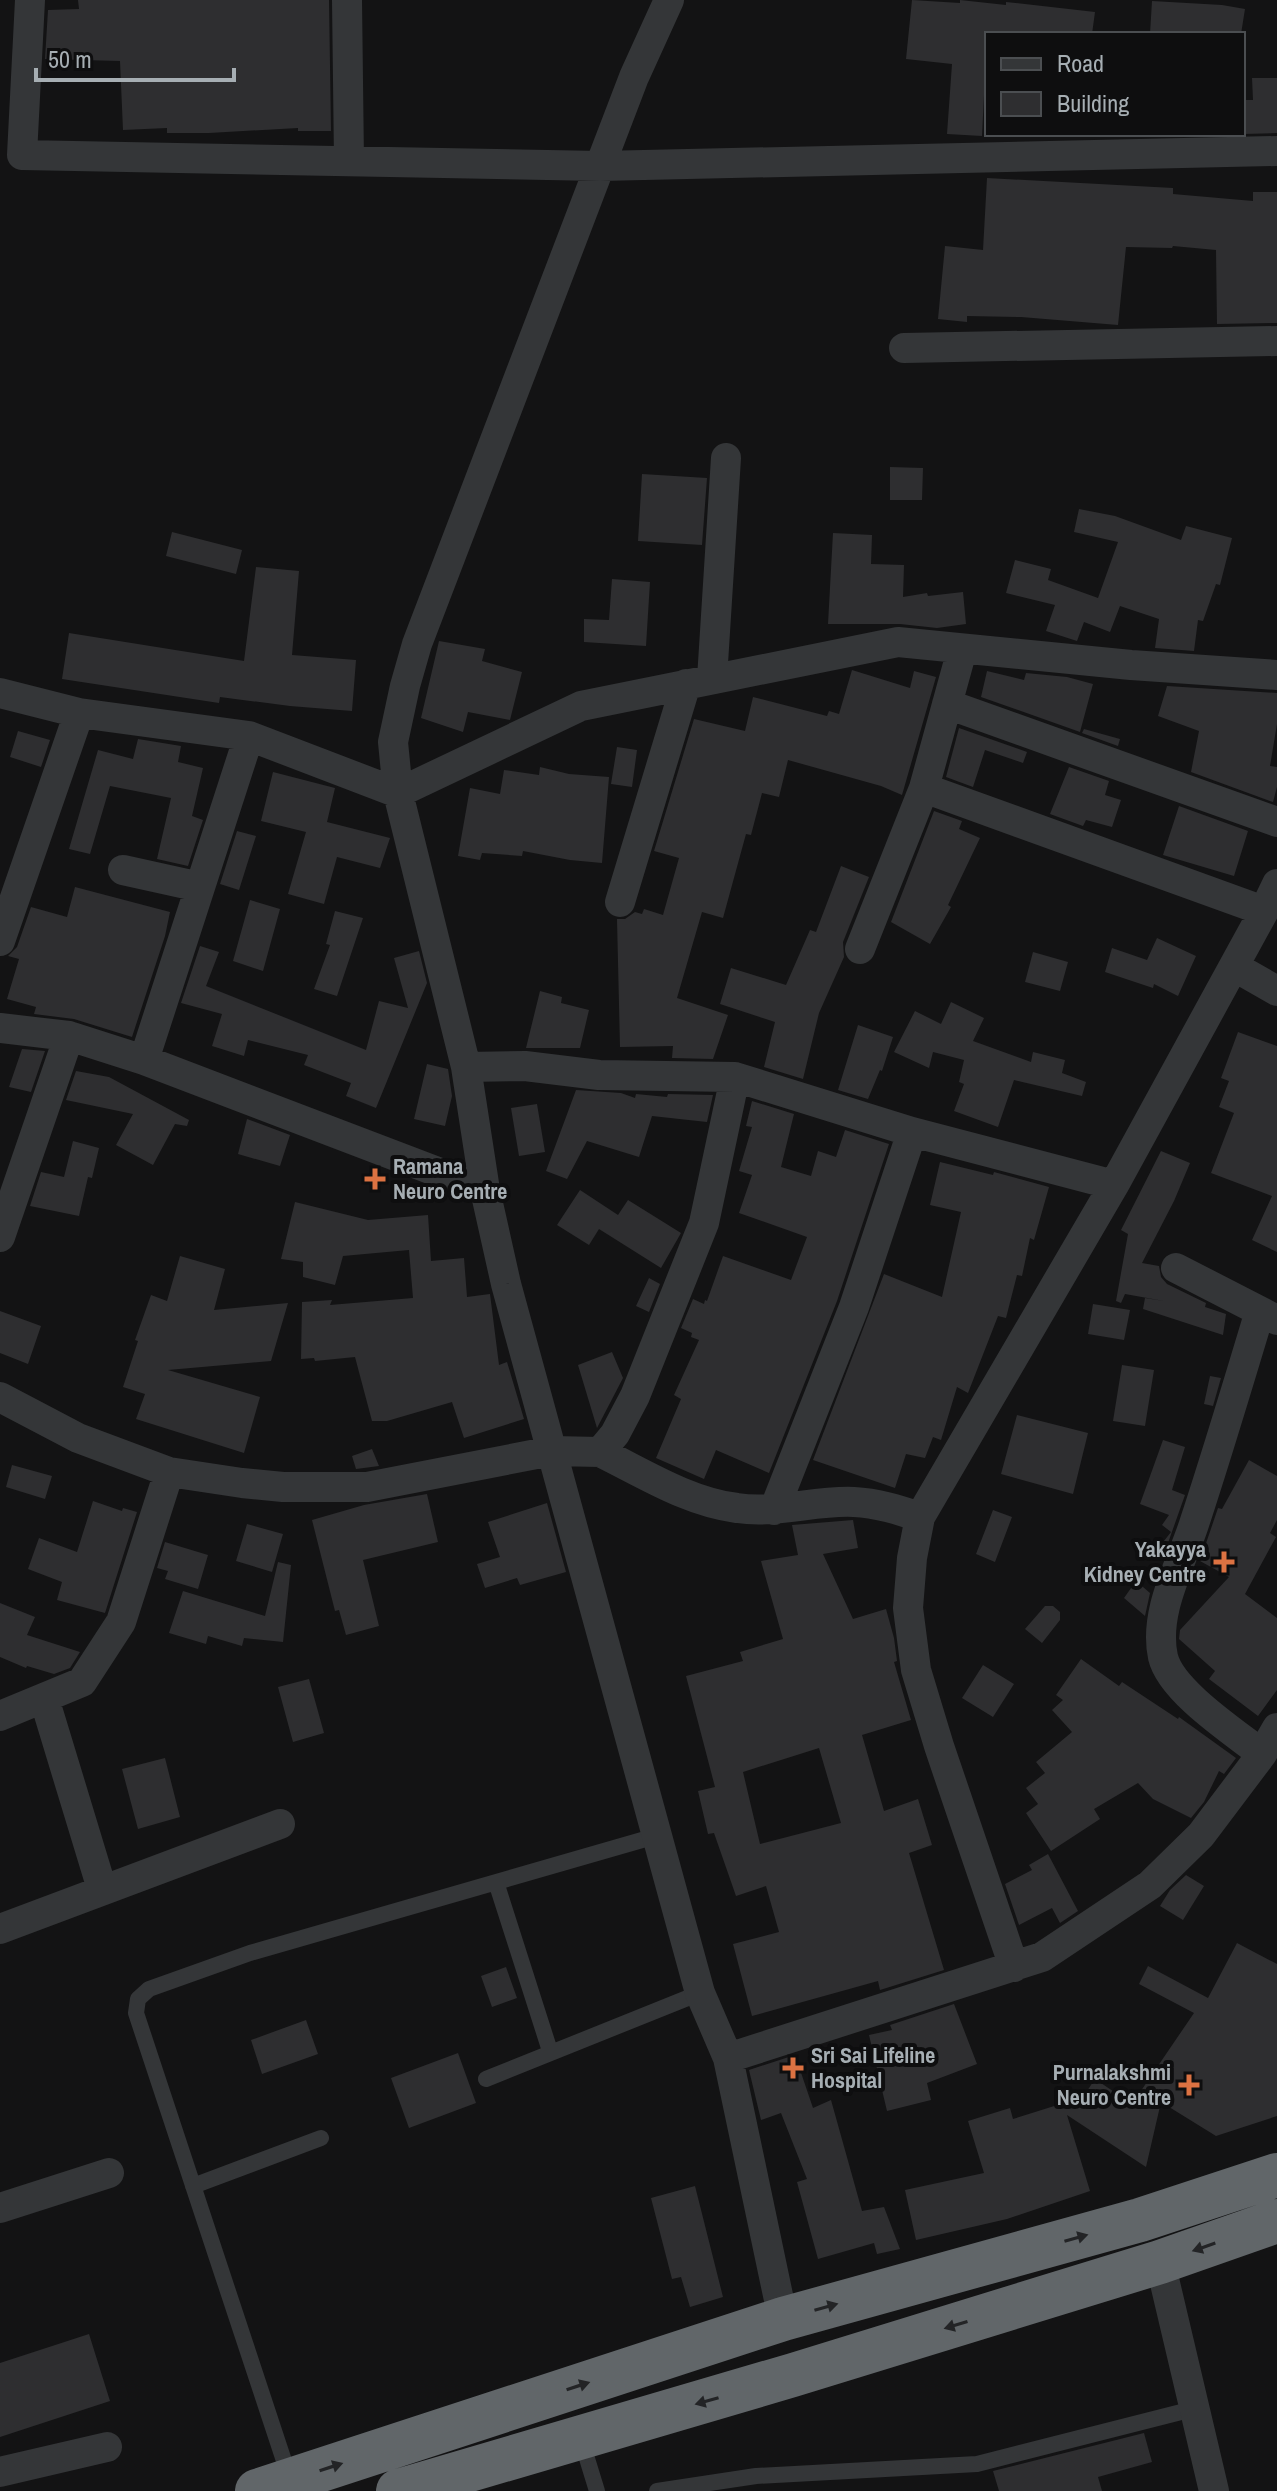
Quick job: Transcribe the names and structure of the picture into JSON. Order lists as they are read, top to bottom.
{
  "places": {
    "health": [
      "Ramana Neuro Centre",
      "Yakayya Kidney Centre",
      "Sri Sai Lifeline Hospital",
      "Purnalakshmi Neuro Centre"
    ]
  },
  "legend": ["Road", "Building"],
  "scale_bar": "50 m"
}
